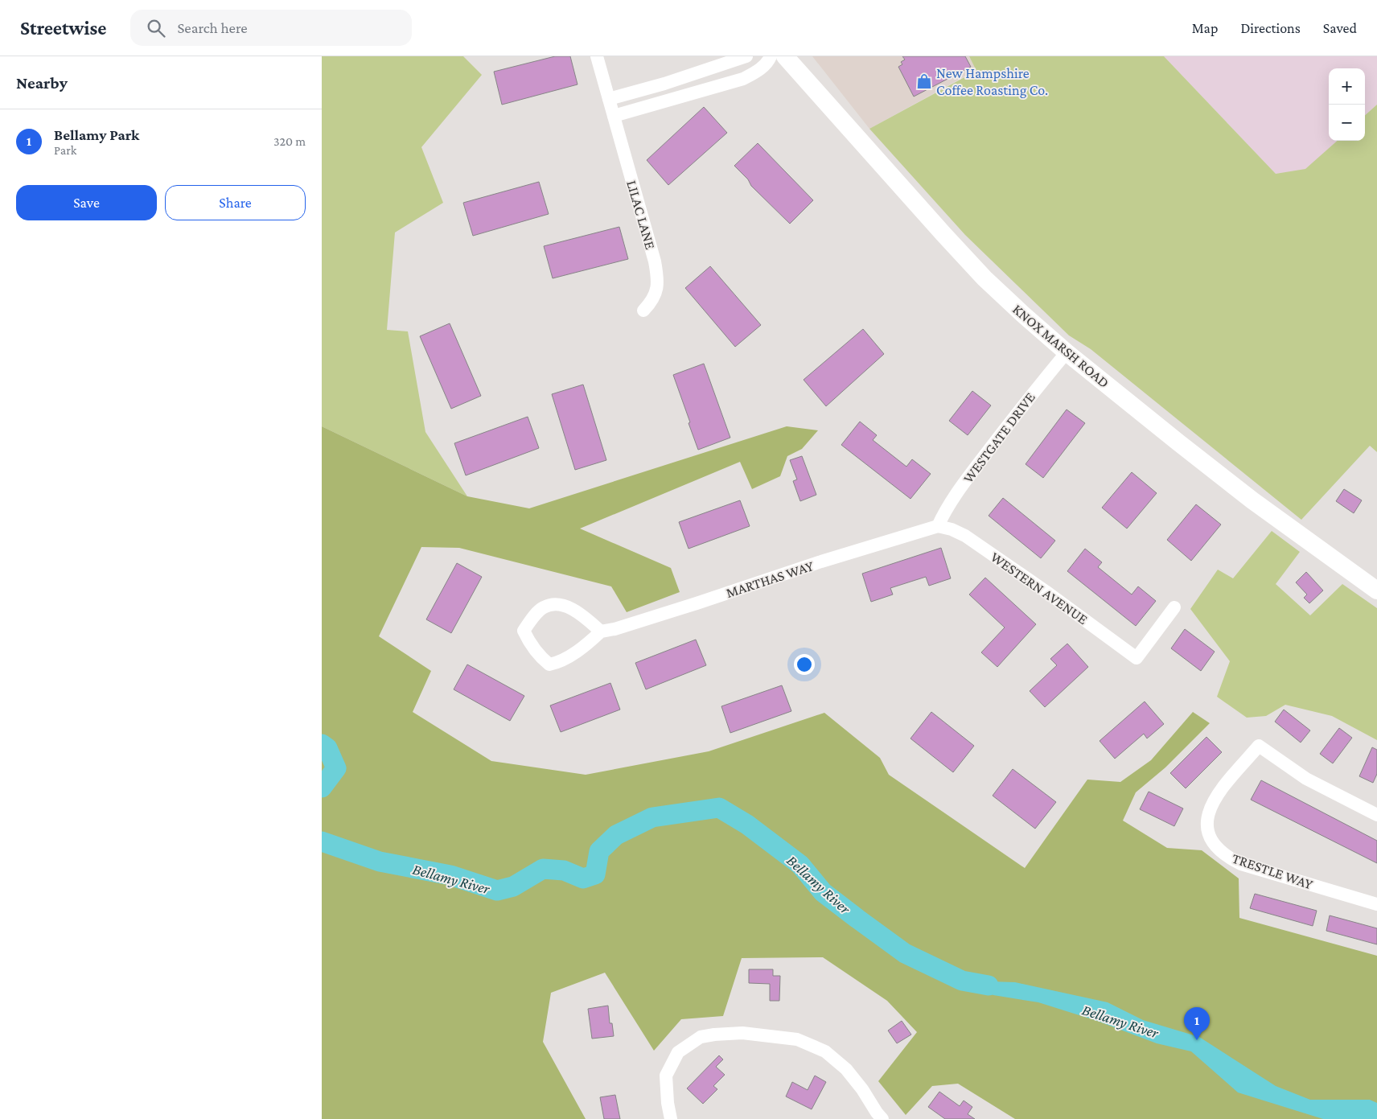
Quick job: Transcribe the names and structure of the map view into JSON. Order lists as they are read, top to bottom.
{
  "streets": {
    "main road": ["KNOX MARSH ROAD"],
    "street": [
      "LILAC LANE",
      "WESTGATE DRIVE",
      "MARTHAS WAY",
      "WESTERN AVENUE",
      "TRESTLE WAY"
    ]
  },
  "crossings": [
    ["KNOX MARSH ROAD", "WESTGATE DRIVE"],
    ["WESTGATE DRIVE", "MARTHAS WAY"],
    ["WESTGATE DRIVE", "WESTERN AVENUE"],
    ["MARTHAS WAY", "WESTERN AVENUE"]
  ],
  "water": ["Bellamy River"],
  "places": {
    "shop": ["New Hampshire Coffee Roasting Co."]
  },
  "page": {
    "header": "Streetwise",
    "search": "Search here",
    "nav": ["Map", "Directions", "Saved"],
    "heading": "Nearby",
    "map_buttons": ["+", "−"],
    "list": [
      {
        "mark": "1",
        "name": "Bellamy Park",
        "note": "Park",
        "value": "320 m"
      }
    ],
    "buttons": ["Save", "Share"],
    "pins": "1"
  }
}
